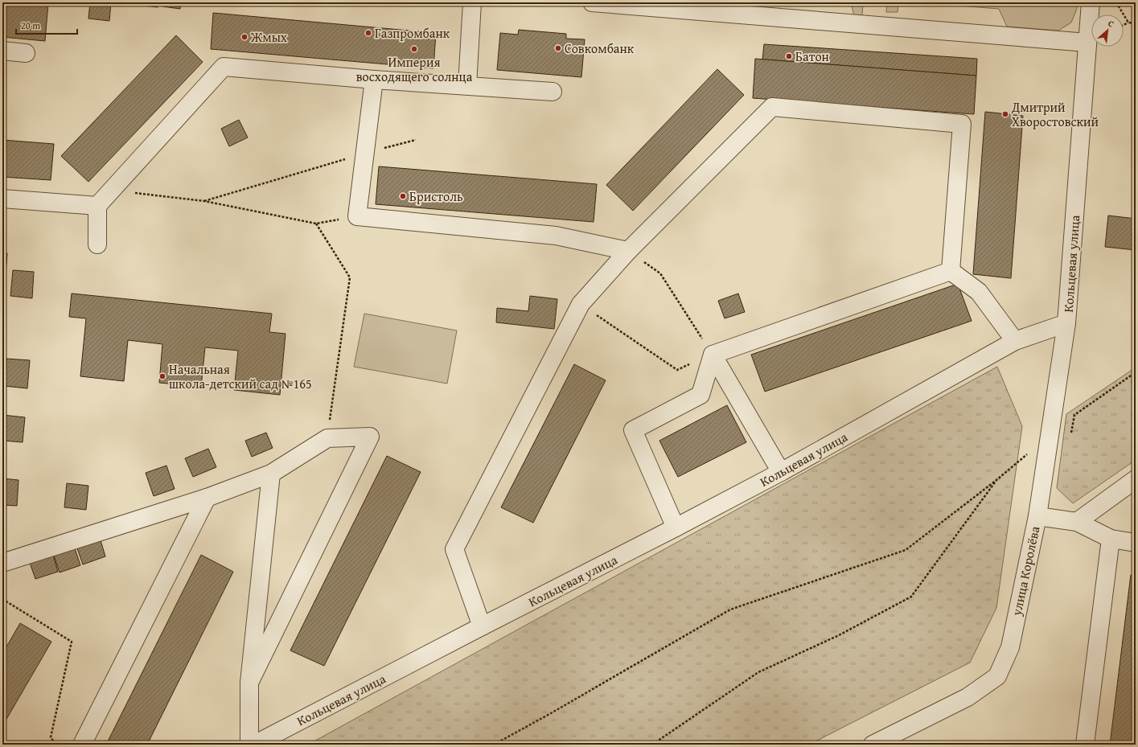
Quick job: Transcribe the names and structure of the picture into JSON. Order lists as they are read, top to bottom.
{
  "streets": {
    "street": ["Кольцевая улица", "улица Королёва"]
  },
  "crossings": [
    ["Кольцевая улица", "улица Королёва"]
  ],
  "places": [
    "Газпромбанк",
    "Жмых",
    "Совкомбанк",
    "Империя восходящего солнца",
    "Батон",
    "Дмитрий Хворостовский",
    "Бристоль",
    "Начальная школа-детский сад №165"
  ],
  "scale_bar": "20 m",
  "north": "top right"
}
